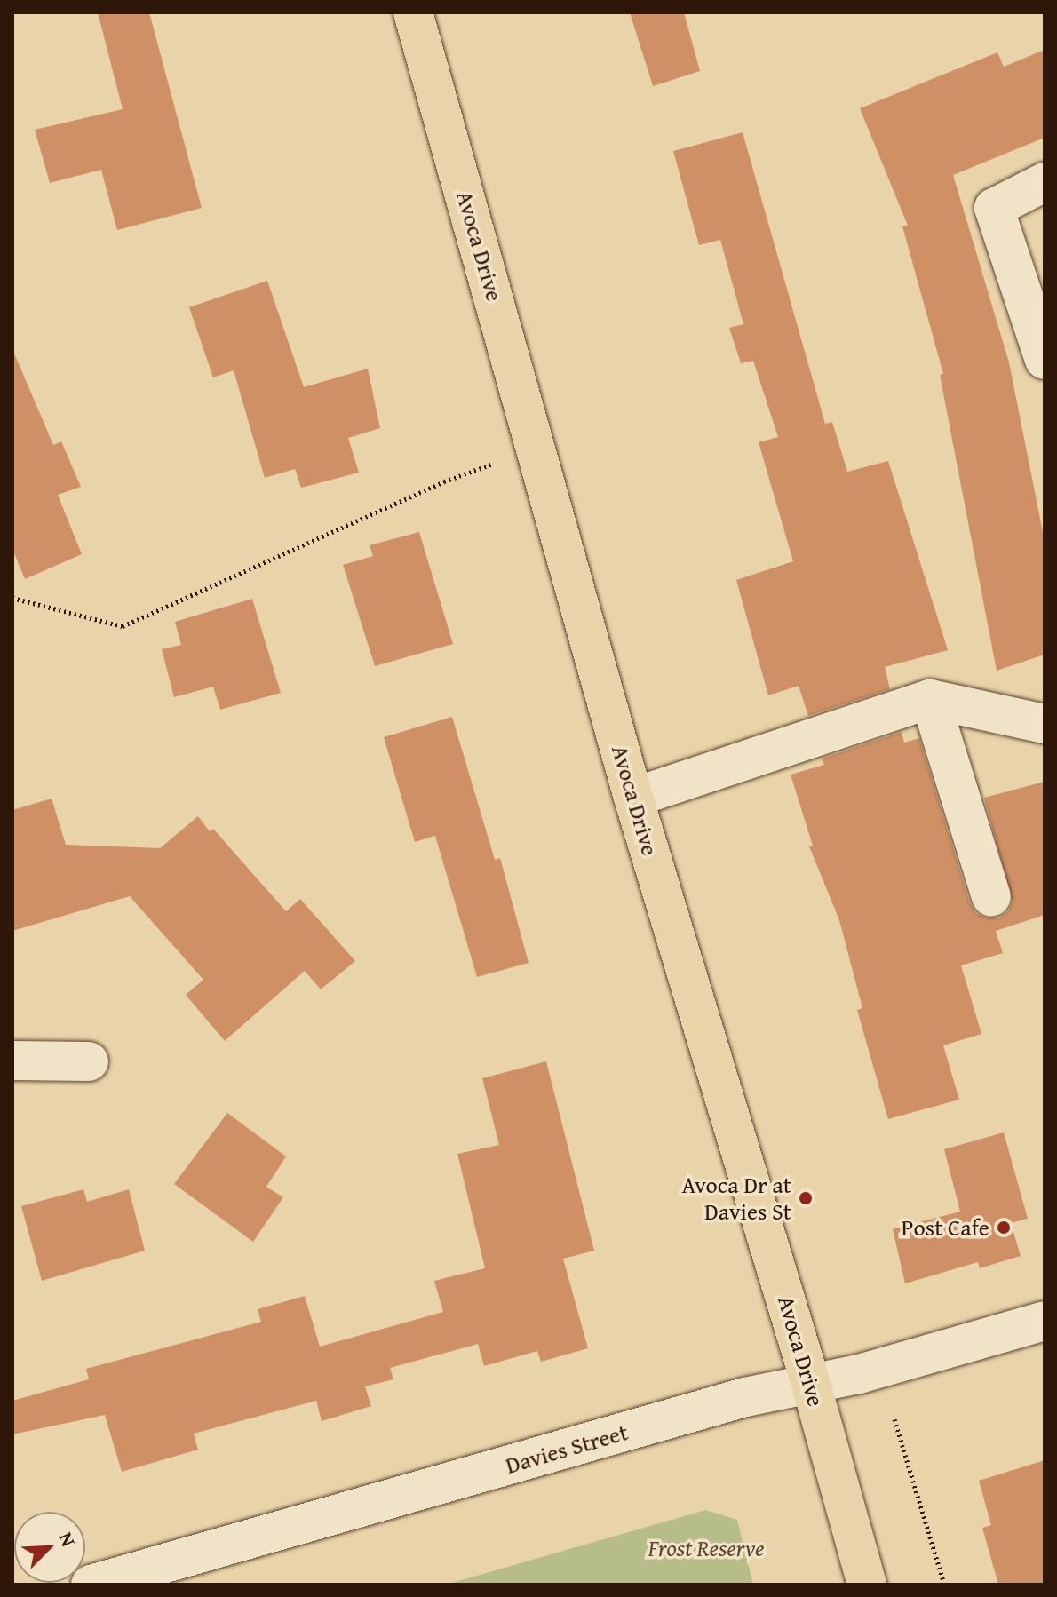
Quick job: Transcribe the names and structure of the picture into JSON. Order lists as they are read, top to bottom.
{
  "streets": {
    "main road": ["Avoca Drive"],
    "street": ["Davies Street"]
  },
  "crossings": [
    ["Avoca Drive", "Davies Street"]
  ],
  "parks": ["Frost Reserve"],
  "places": ["Avoca Dr at Davies St", "Post Cafe"],
  "north": "top right"
}
